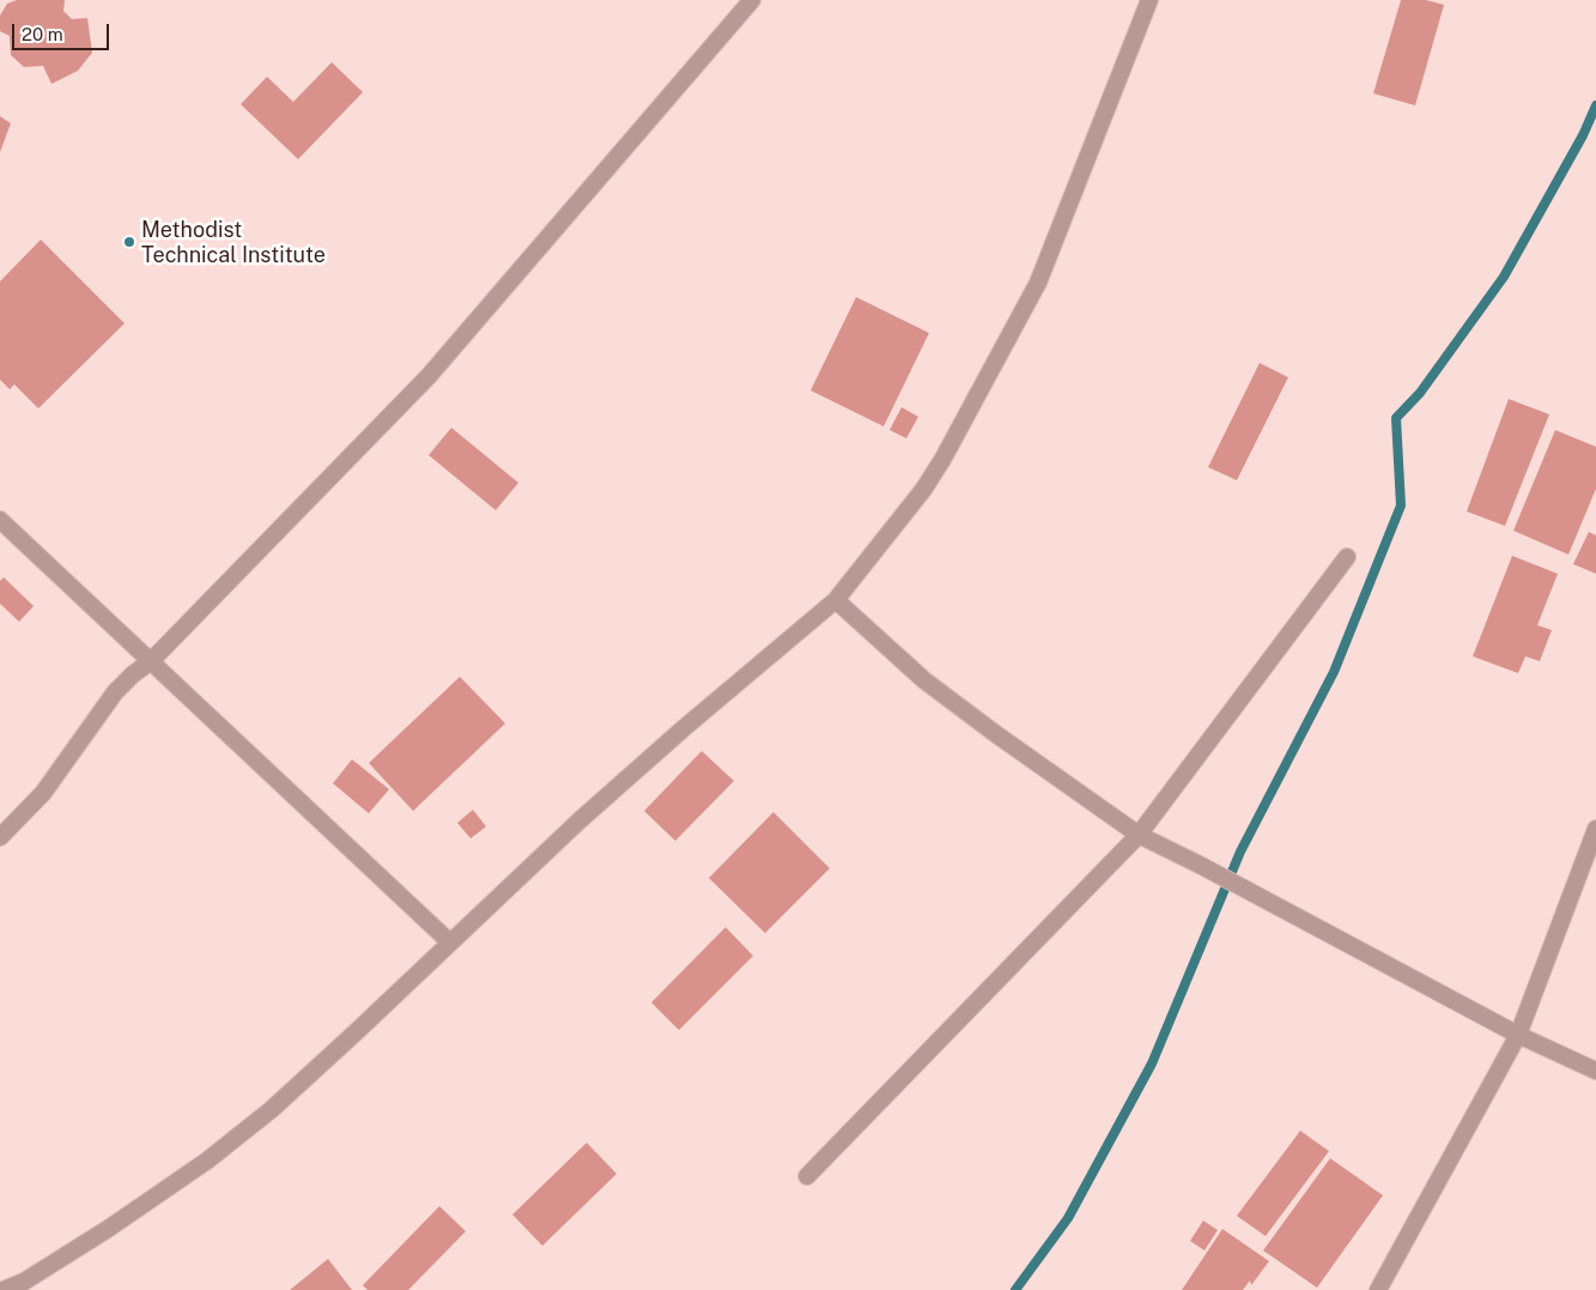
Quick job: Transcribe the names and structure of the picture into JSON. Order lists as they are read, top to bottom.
{
  "places": ["Methodist Technical Institute"],
  "scale_bar": "20 m"
}
